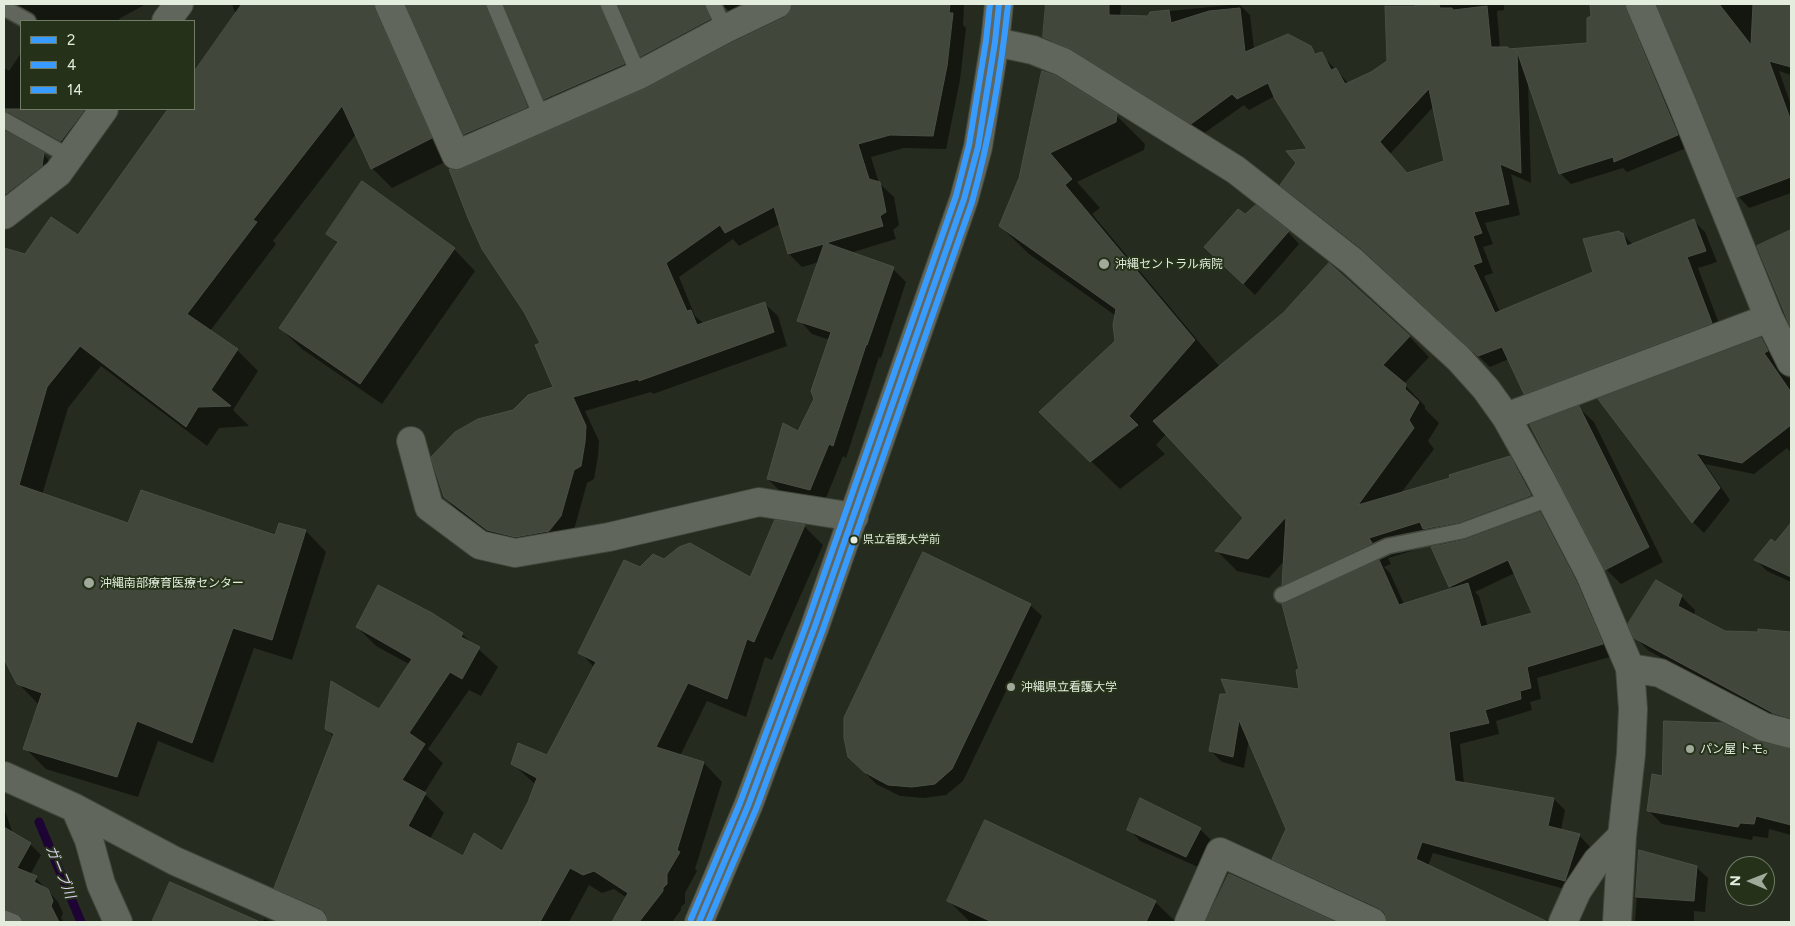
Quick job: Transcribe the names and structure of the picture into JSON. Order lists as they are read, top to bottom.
{
  "water": ["ガーブ川"],
  "places": [
    "沖縄セントラル病院",
    "県立看護大学前",
    "沖縄南部療育医療センター",
    "沖縄県立看護大学",
    "パン屋 トモ。"
  ],
  "lines": ["transit line 2", "transit line 14", "transit line 4"],
  "legend": ["2", "4", "14"],
  "north": "left"
}
